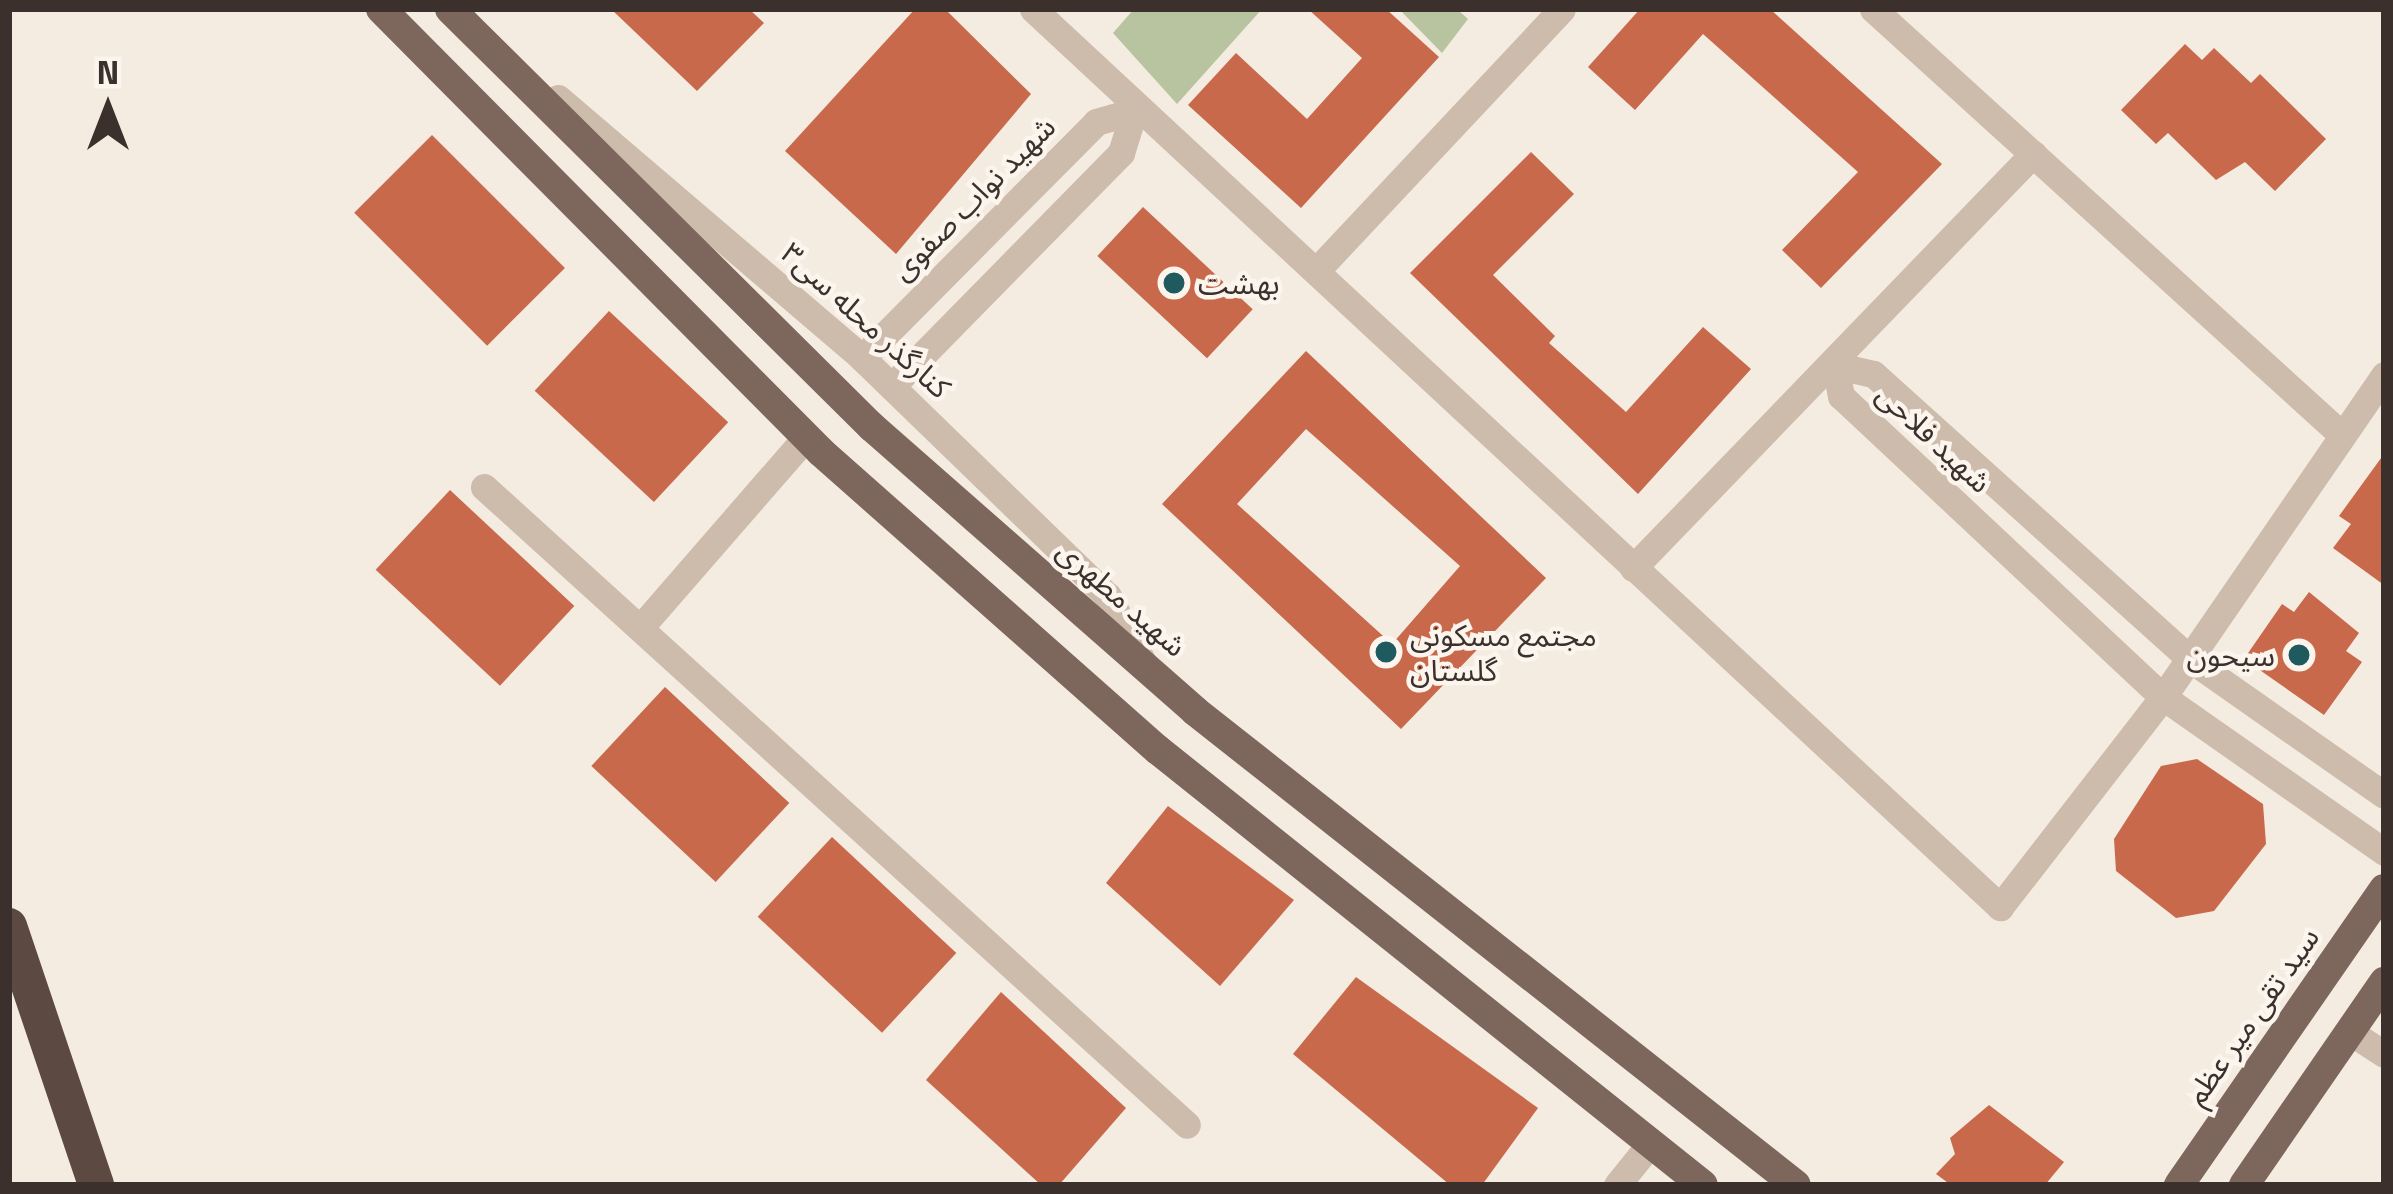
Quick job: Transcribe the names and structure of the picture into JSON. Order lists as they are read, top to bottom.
{
  "streets": {
    "main road": ["شهید مطهری", "سید تقی میر عظم"],
    "street": ["شهید نواب صفوی", "کنارگذر محله سی۳", "شهید فلاحی"]
  },
  "crossings": [
    ["شهید نواب صفوی", "کنارگذر محله سی۳"],
    ["کنارگذر محله سی۳", "شهید مطهری"]
  ],
  "places": ["بهشت", "مجتمع مسکونی گلستان", "سیحون"],
  "north": "top"
}
